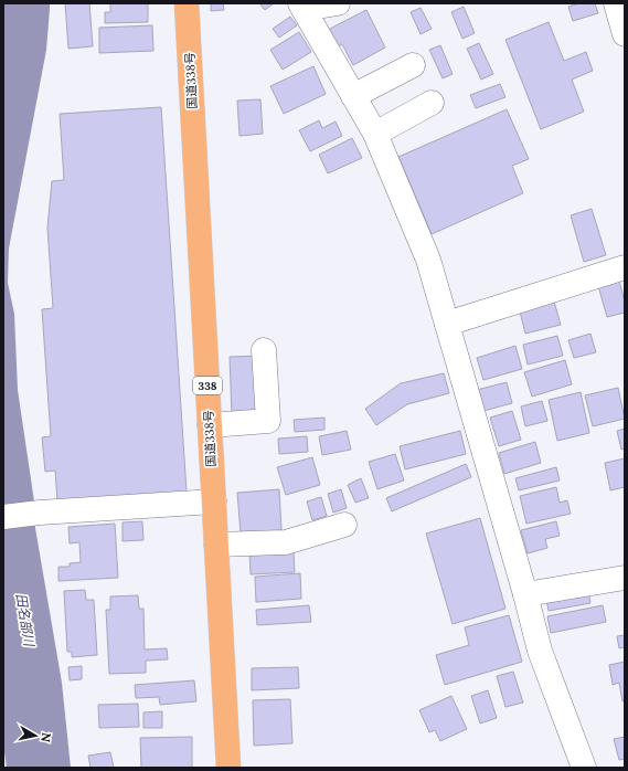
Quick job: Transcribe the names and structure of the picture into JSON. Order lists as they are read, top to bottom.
{
  "streets": {
    "highway": ["国道338号", "338"]
  },
  "water": ["田名部川"],
  "north": "right"
}
